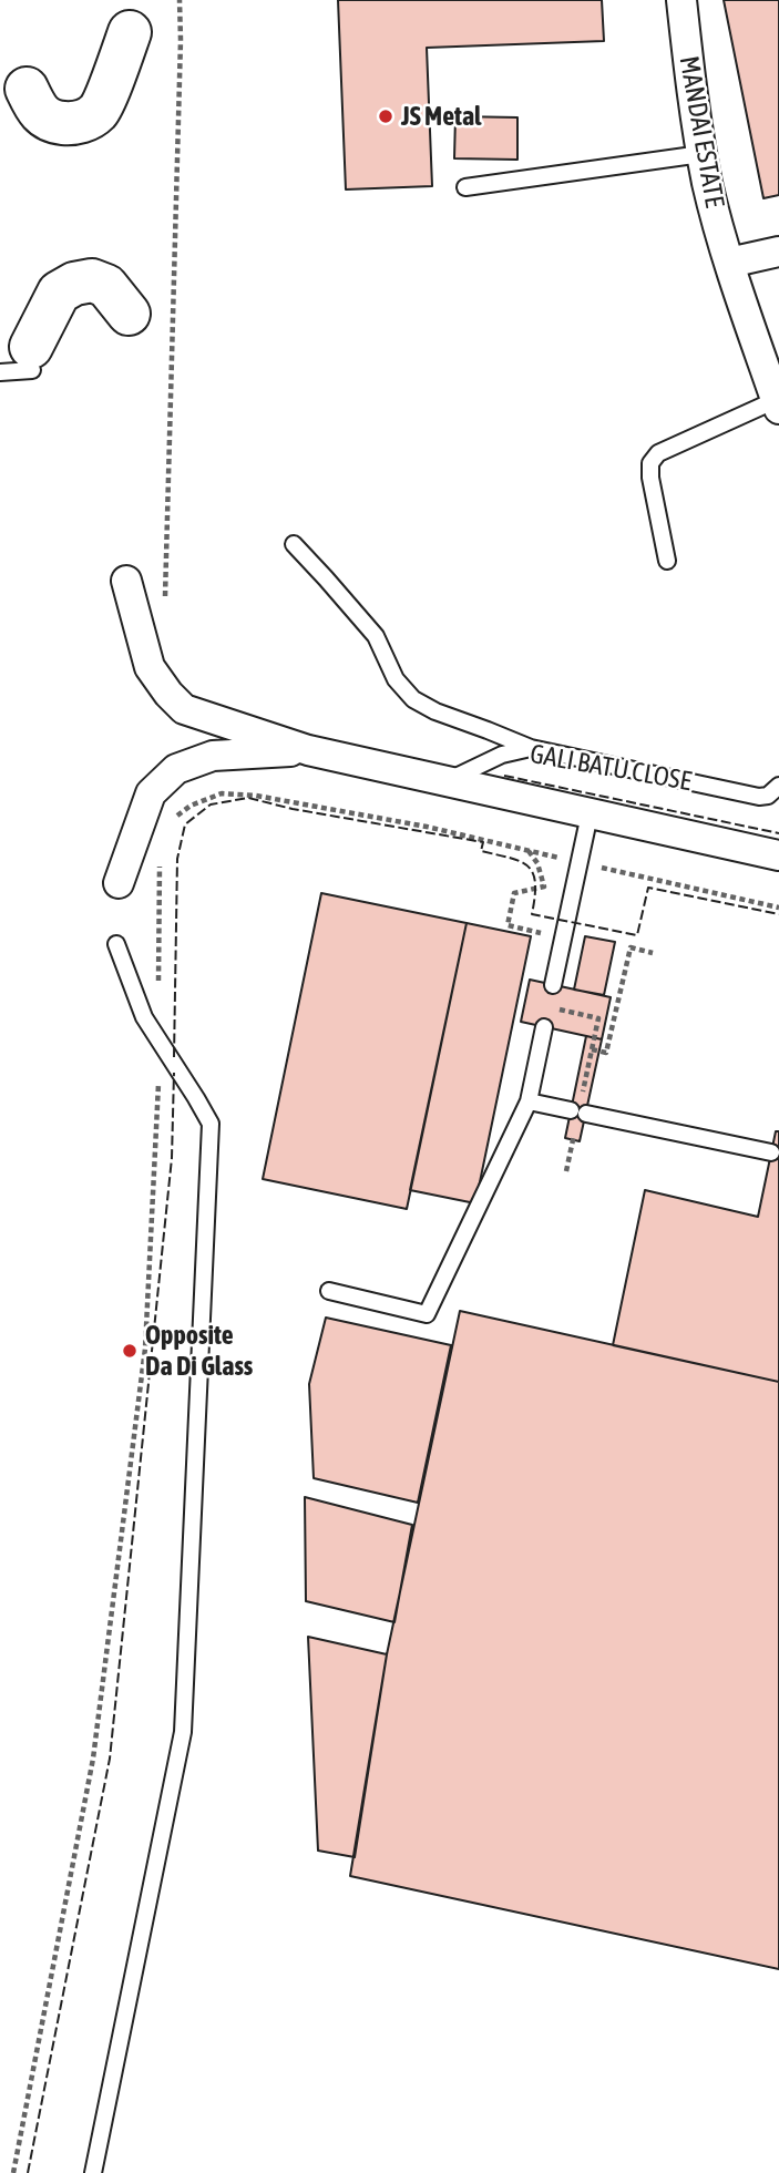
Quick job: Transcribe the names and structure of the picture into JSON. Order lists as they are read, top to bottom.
{
  "streets": {
    "street": ["MANDAI ESTATE", "GALI BATU CLOSE"]
  },
  "places": ["JS Metal", "Opposite Da Di Glass"]
}
